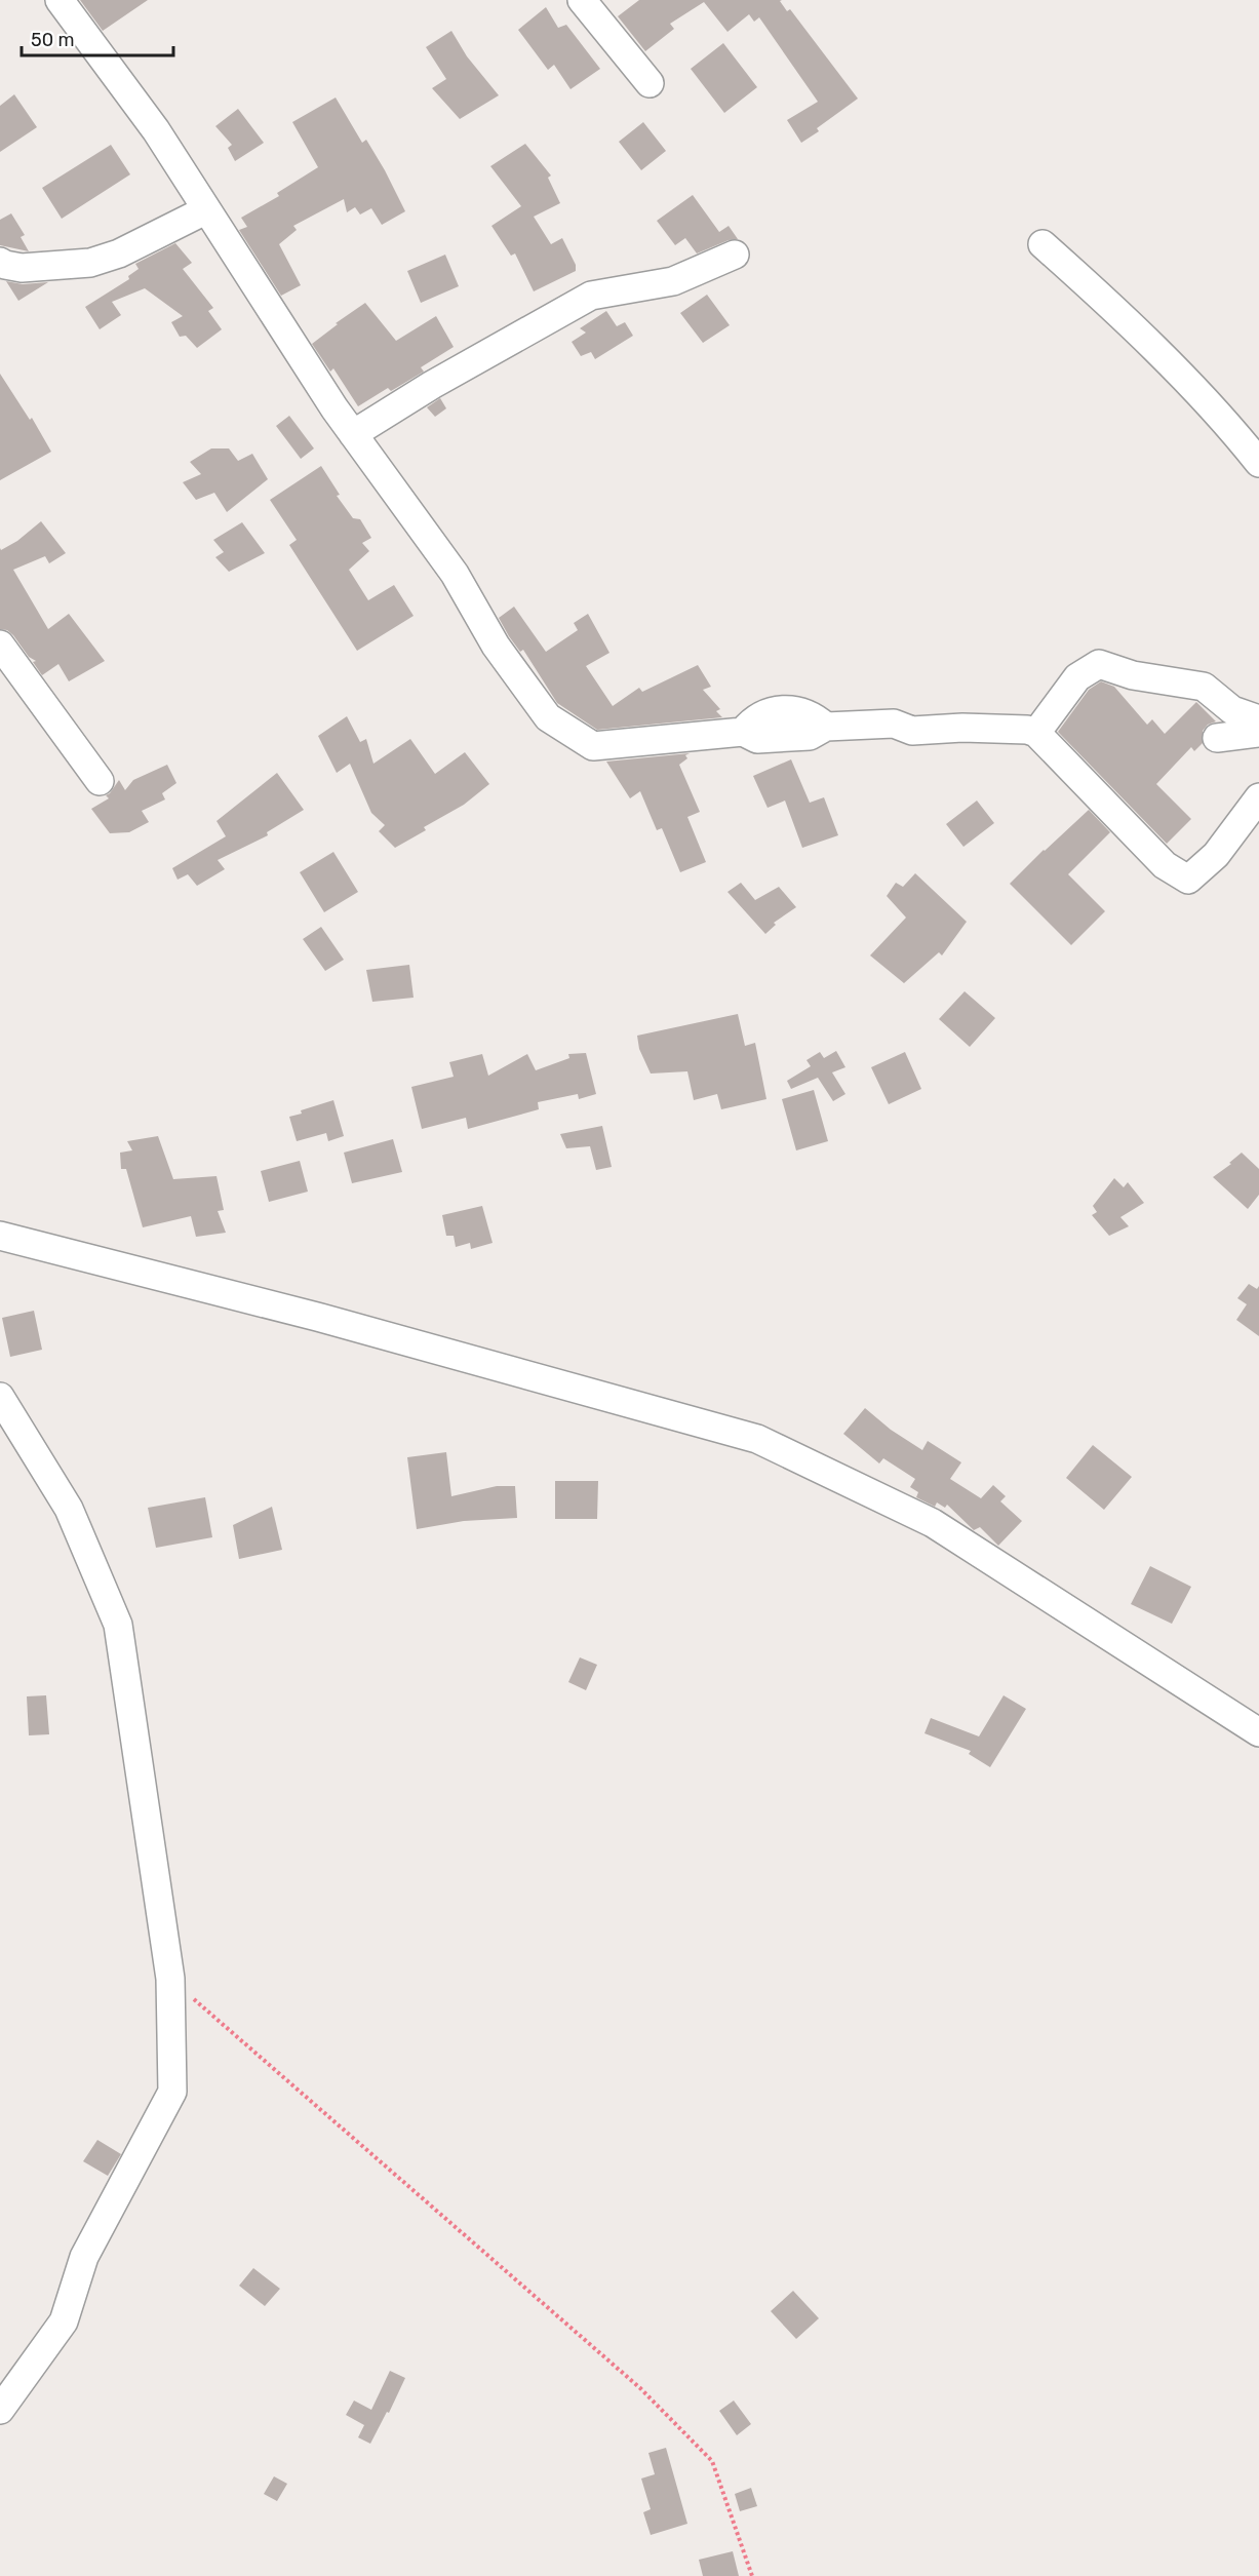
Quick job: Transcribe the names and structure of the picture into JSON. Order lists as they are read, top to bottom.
{
  "scale_bar": "50 m"
}
